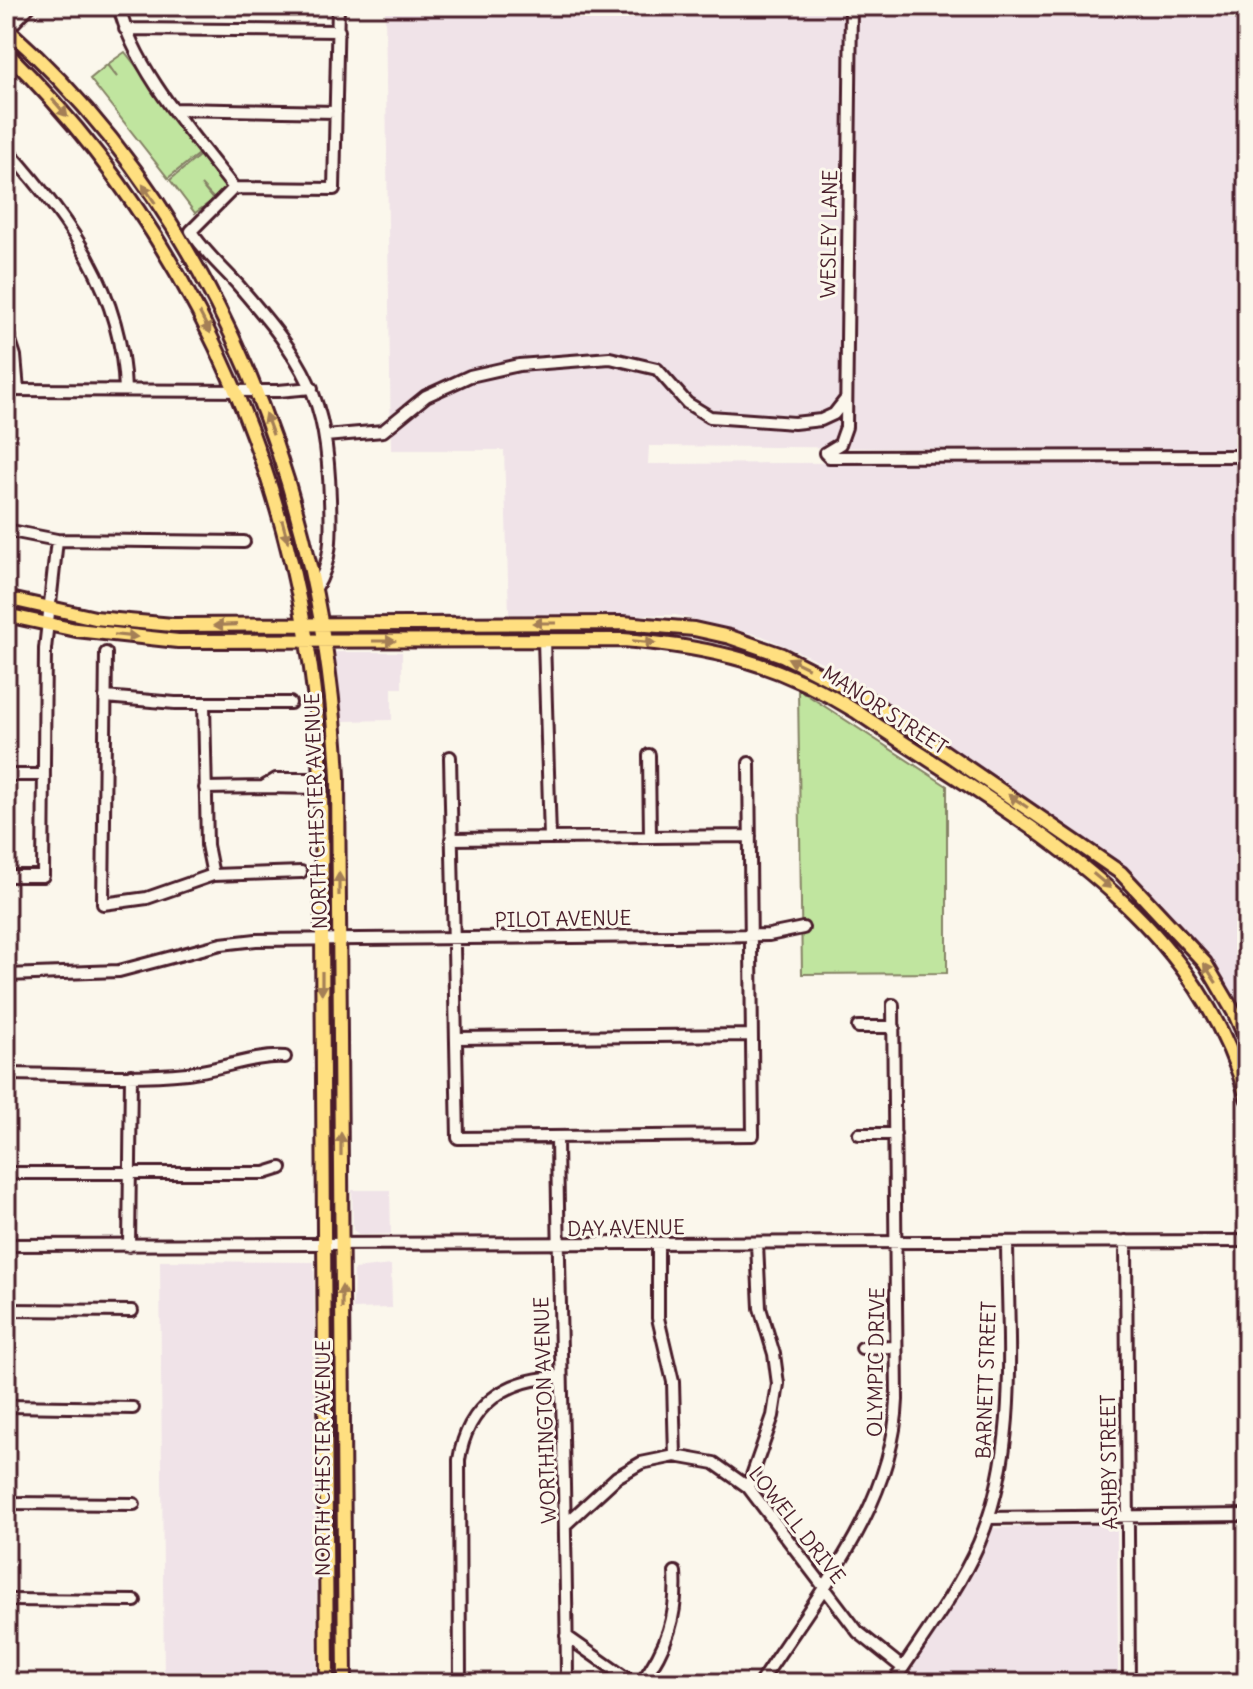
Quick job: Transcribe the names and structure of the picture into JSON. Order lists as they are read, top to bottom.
{
  "streets": {
    "main road": ["MANOR STREET", "NORTH CHESTER AVENUE"],
    "street": [
      "WESLEY LANE",
      "PILOT AVENUE",
      "DAY AVENUE",
      "OLYMPIC DRIVE",
      "BARNETT STREET",
      "WORTHINGTON AVENUE",
      "ASHBY STREET",
      "LOWELL DRIVE"
    ]
  },
  "crossings": [
    ["MANOR STREET", "NORTH CHESTER AVENUE"],
    ["NORTH CHESTER AVENUE", "PILOT AVENUE"],
    ["NORTH CHESTER AVENUE", "DAY AVENUE"],
    ["DAY AVENUE", "OLYMPIC DRIVE"],
    ["DAY AVENUE", "BARNETT STREET"],
    ["DAY AVENUE", "WORTHINGTON AVENUE"],
    ["DAY AVENUE", "ASHBY STREET"],
    ["OLYMPIC DRIVE", "LOWELL DRIVE"],
    ["BARNETT STREET", "LOWELL DRIVE"],
    ["WORTHINGTON AVENUE", "LOWELL DRIVE"]
  ]
}
